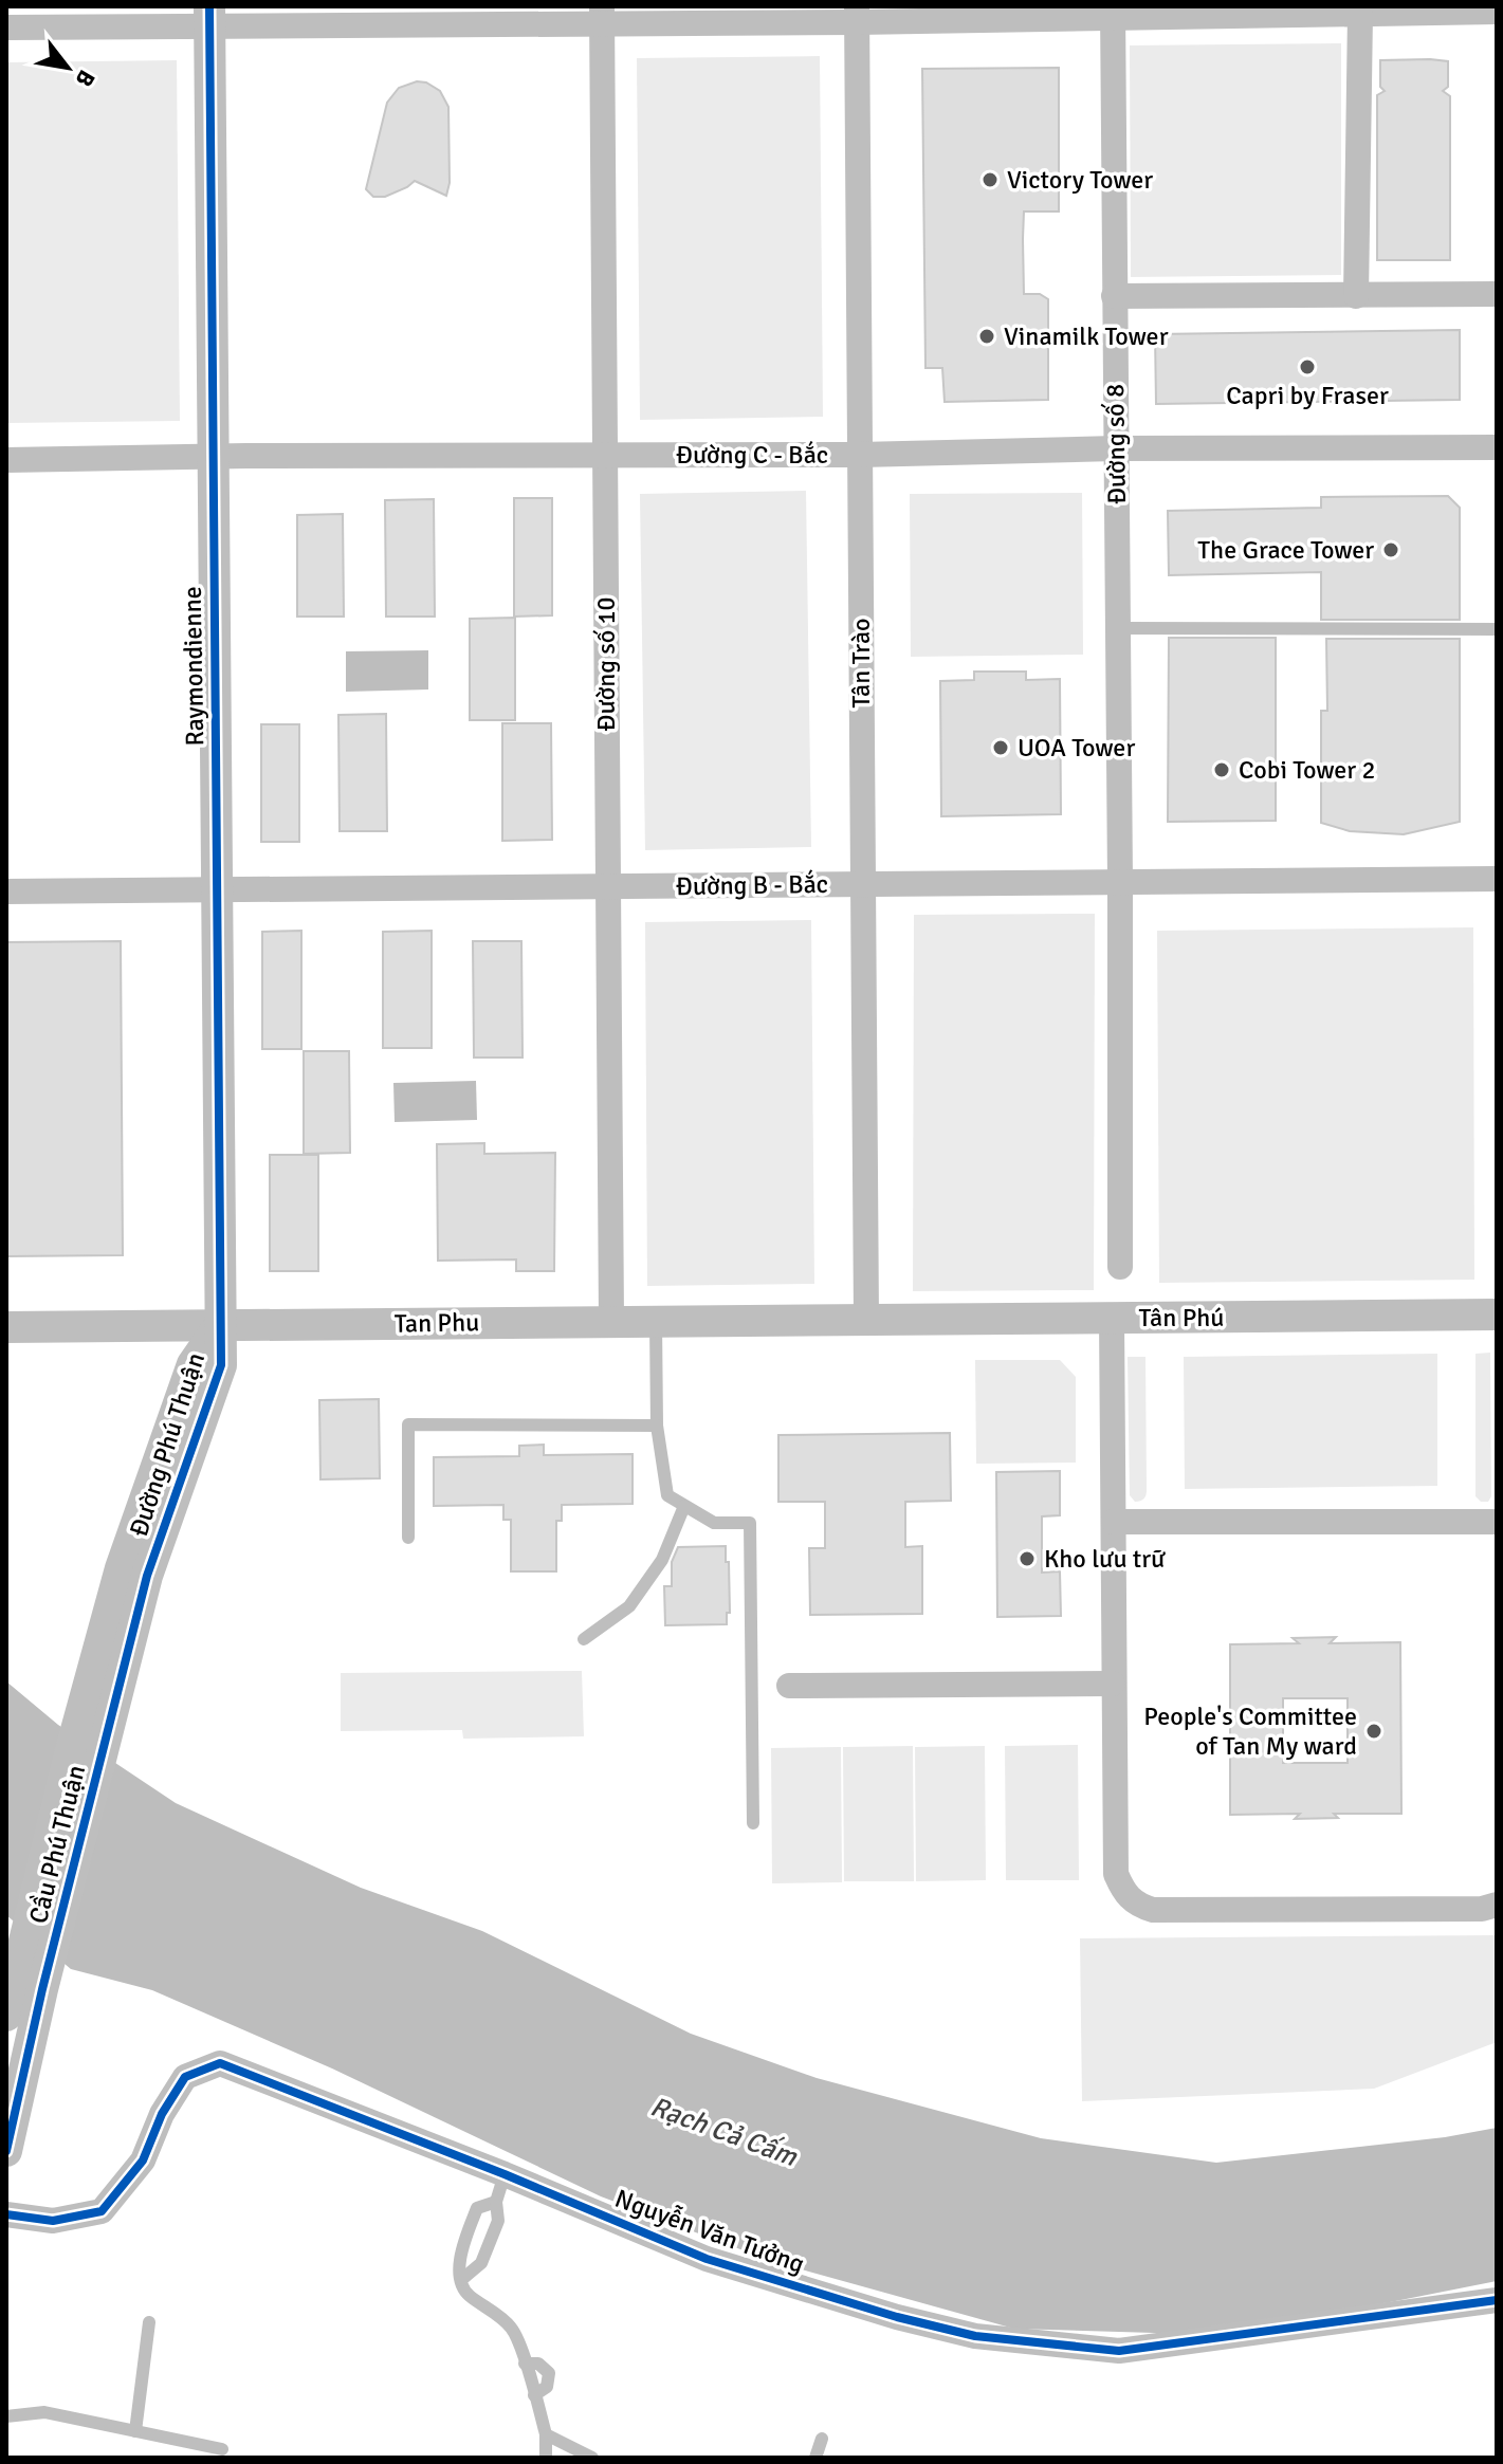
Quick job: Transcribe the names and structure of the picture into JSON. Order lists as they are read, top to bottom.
{
  "streets": {
    "street": [
      "Đường số 8",
      "Đường C - Bắc",
      "Tân Trào",
      "Đường số 10",
      "Raymondienne",
      "Đường B - Bắc",
      "Tân Phú",
      "Tan Phu",
      "Đường Phú Thuận",
      "Cầu Phú Thuận",
      "Nguyễn Văn Tưởng"
    ]
  },
  "crossings": [
    ["Đường số 8", "Đường C - Bắc"],
    ["Đường số 8", "Đường B - Bắc"],
    ["Đường C - Bắc", "Tân Trào"],
    ["Đường C - Bắc", "Đường số 10"],
    ["Đường C - Bắc", "Raymondienne"],
    ["Tân Trào", "Đường B - Bắc"],
    ["Tân Trào", "Tân Phú"],
    ["Tân Trào", "Tan Phu"],
    ["Đường số 10", "Đường B - Bắc"],
    ["Đường số 10", "Tan Phu"],
    ["Raymondienne", "Đường B - Bắc"],
    ["Raymondienne", "Tan Phu"],
    ["Raymondienne", "Đường Phú Thuận"],
    ["Tân Phú", "Tan Phu"],
    ["Tan Phu", "Đường Phú Thuận"],
    ["Đường Phú Thuận", "Cầu Phú Thuận"]
  ],
  "water": ["Rạch Cả Cấm"],
  "places": [
    "Victory Tower",
    "Vinamilk Tower",
    "Capri by Fraser",
    "The Grace Tower",
    "UOA Tower",
    "Cobi Tower 2",
    "Kho lưu trữ",
    "People's Committee of Tan My ward"
  ],
  "north": "bottom right"
}
